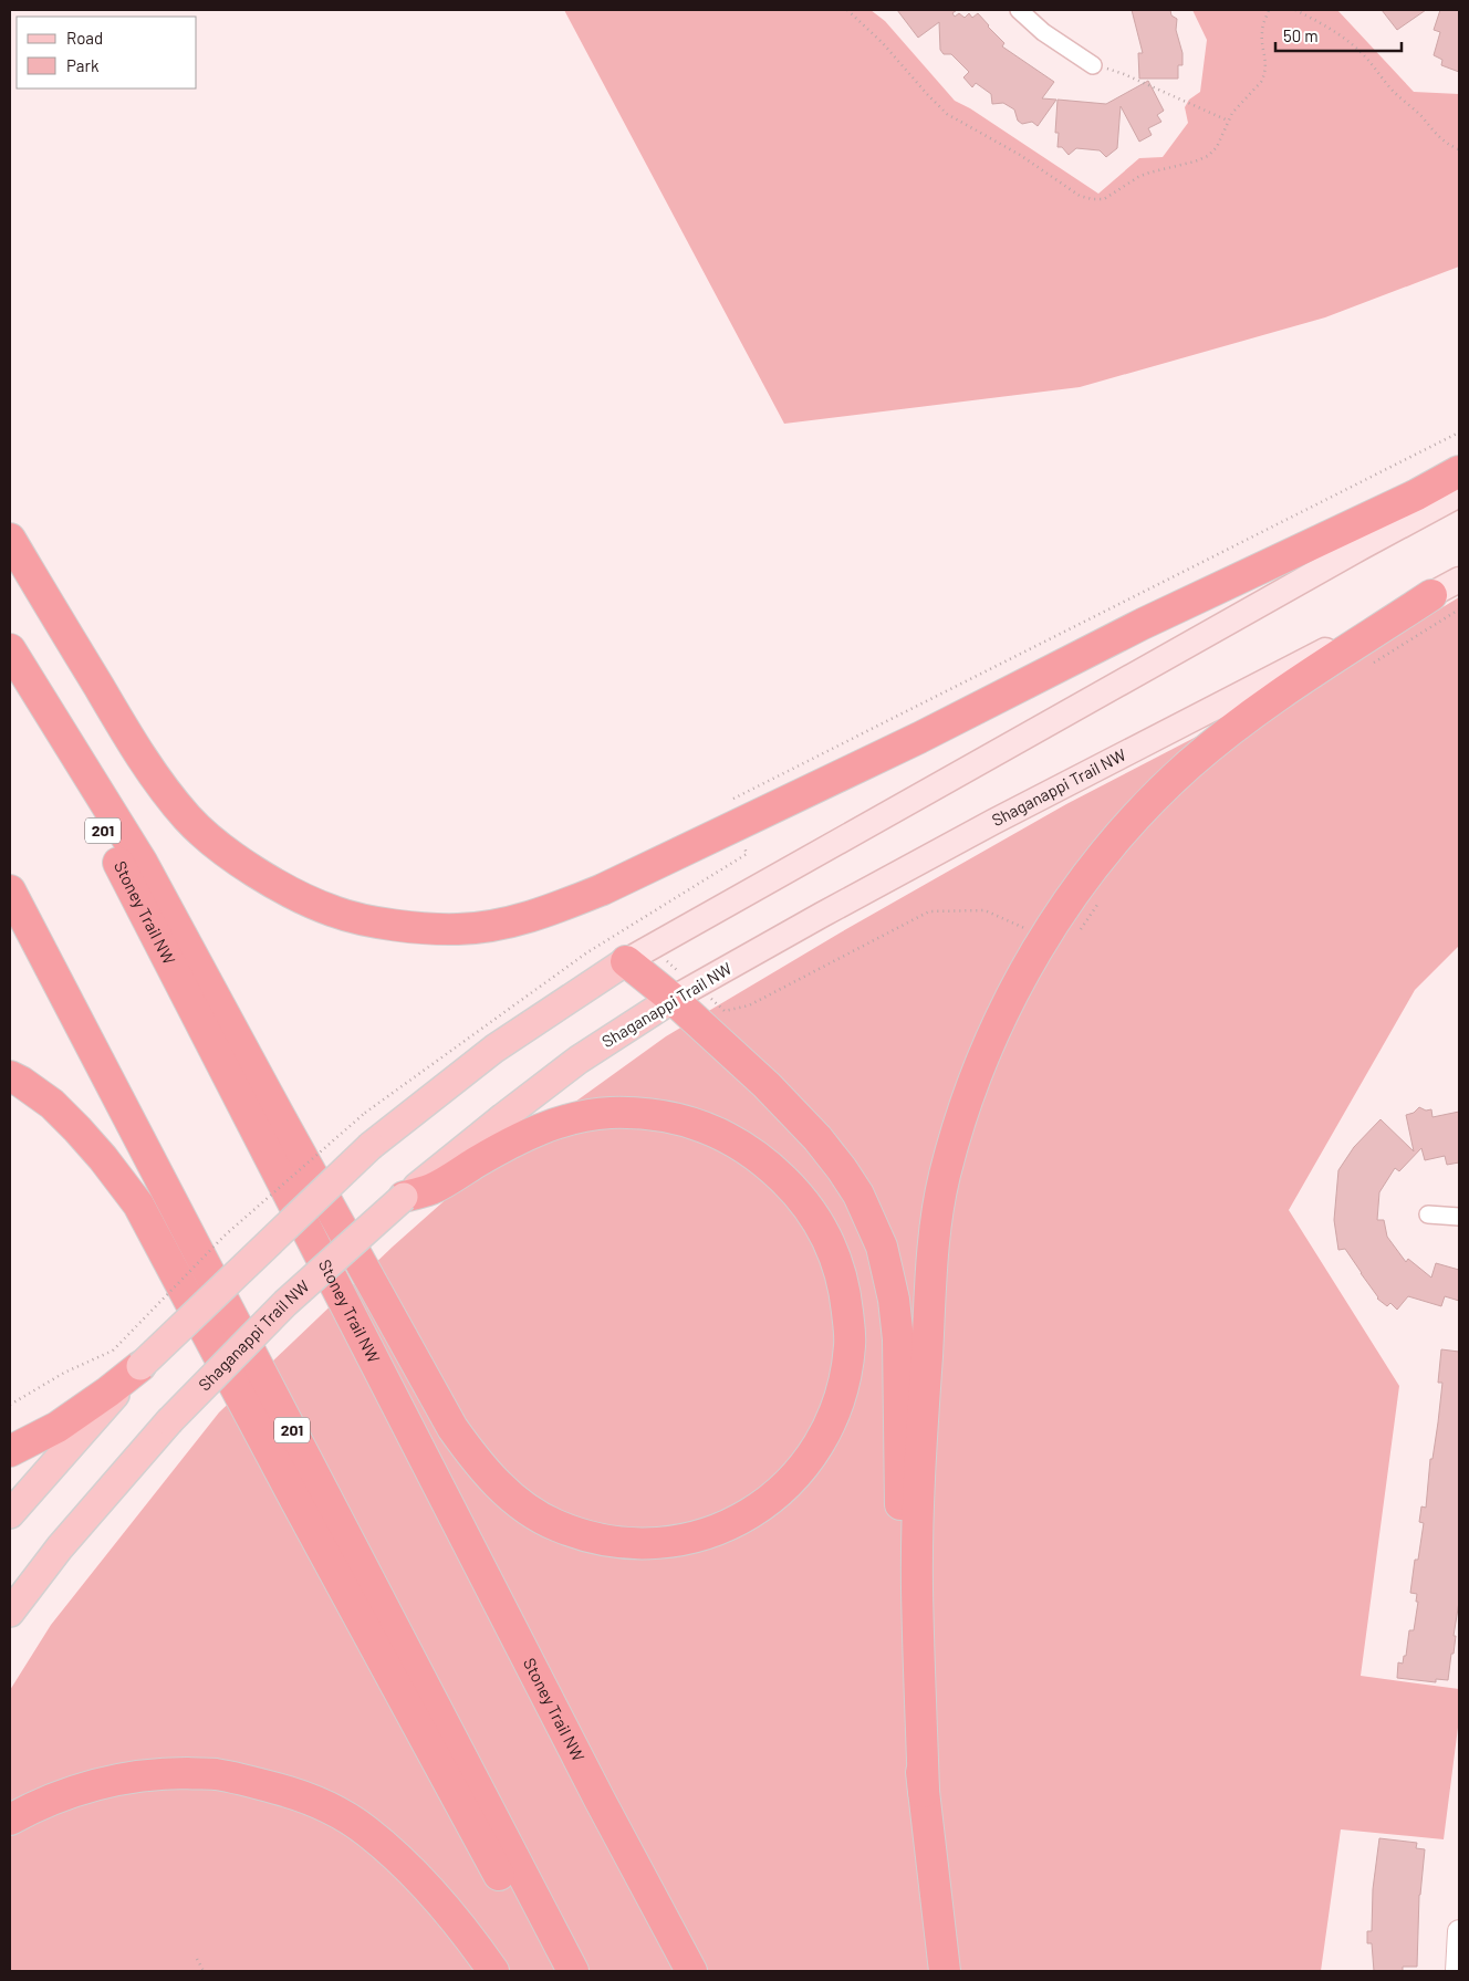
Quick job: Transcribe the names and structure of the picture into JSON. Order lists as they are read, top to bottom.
{
  "streets": {
    "highway": ["201", "Stoney Trail NW"],
    "main road": ["Shaganappi Trail NW"]
  },
  "legend": ["Road", "Park"],
  "scale_bar": "50 m"
}
